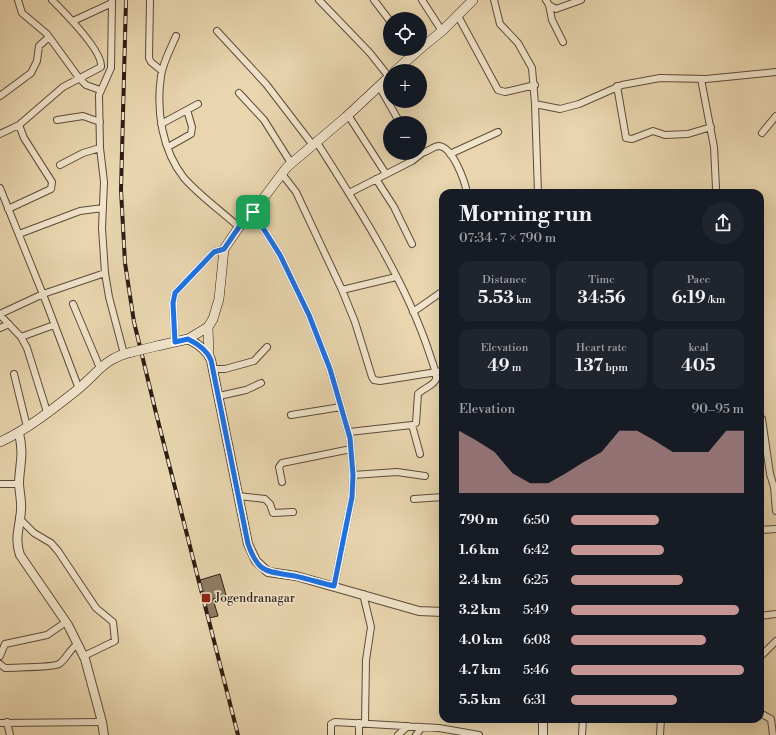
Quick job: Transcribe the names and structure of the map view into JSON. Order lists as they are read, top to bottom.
{
  "places": {
    "transit": ["Jogendranagar"]
  },
  "page": {
    "map_buttons": ["+", "−"],
    "heading": ["Morning run", "07:34 · 7 × 790 m"],
    "stats": [
      ["Distance", "5.53 km"],
      ["Time", "34:56"],
      ["Pace", "6:19 /km"],
      ["Elevation", "49 m"],
      ["Heart rate", "137 bpm"],
      ["kcal", "405"]
    ],
    "chart": ["Elevation", "90–95 m"],
    "list": [
      {
        "name": "790 m",
        "note": "6:50"
      },
      {
        "name": "1.6 km",
        "note": "6:42"
      },
      {
        "name": "2.4 km",
        "note": "6:25"
      },
      {
        "name": "3.2 km",
        "note": "5:49"
      },
      {
        "name": "4.0 km",
        "note": "6:08"
      },
      {
        "name": "4.7 km",
        "note": "5:46"
      },
      {
        "name": "5.5 km",
        "note": "6:31"
      }
    ]
  }
}
